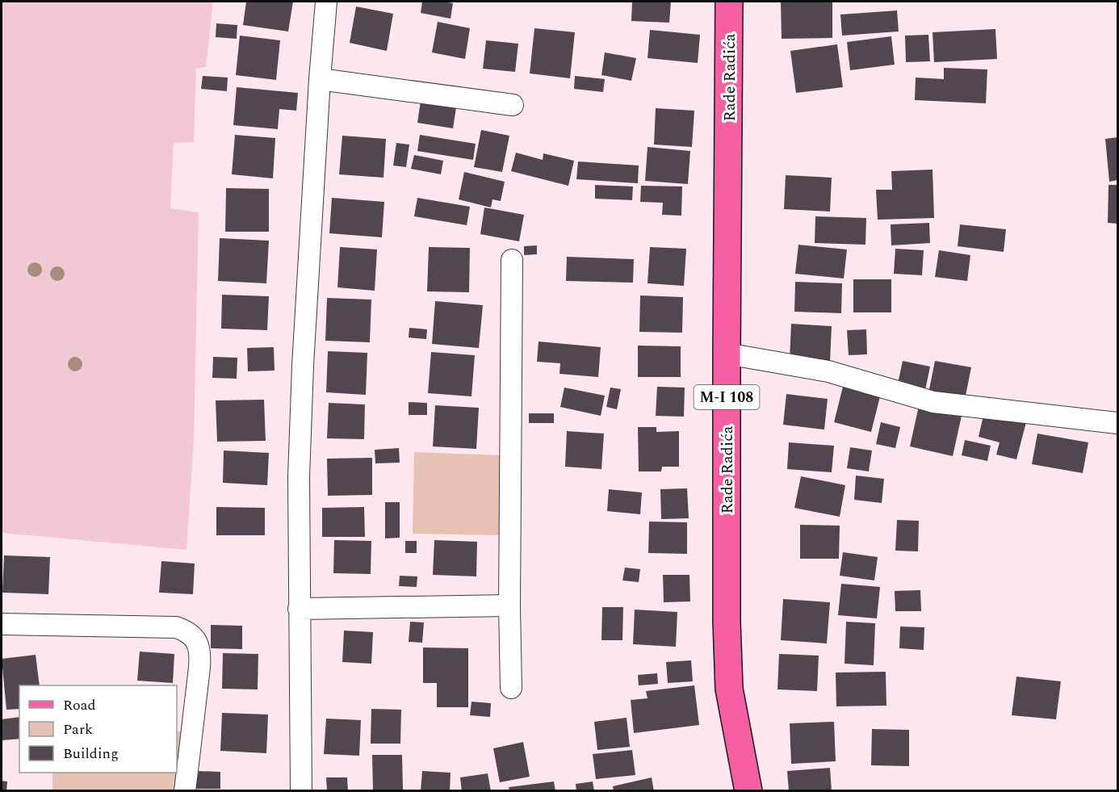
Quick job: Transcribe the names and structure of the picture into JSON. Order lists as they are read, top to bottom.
{
  "streets": {
    "main road": ["Rade Radića", "M-I 108"]
  },
  "legend": ["Road", "Park", "Building"]
}
